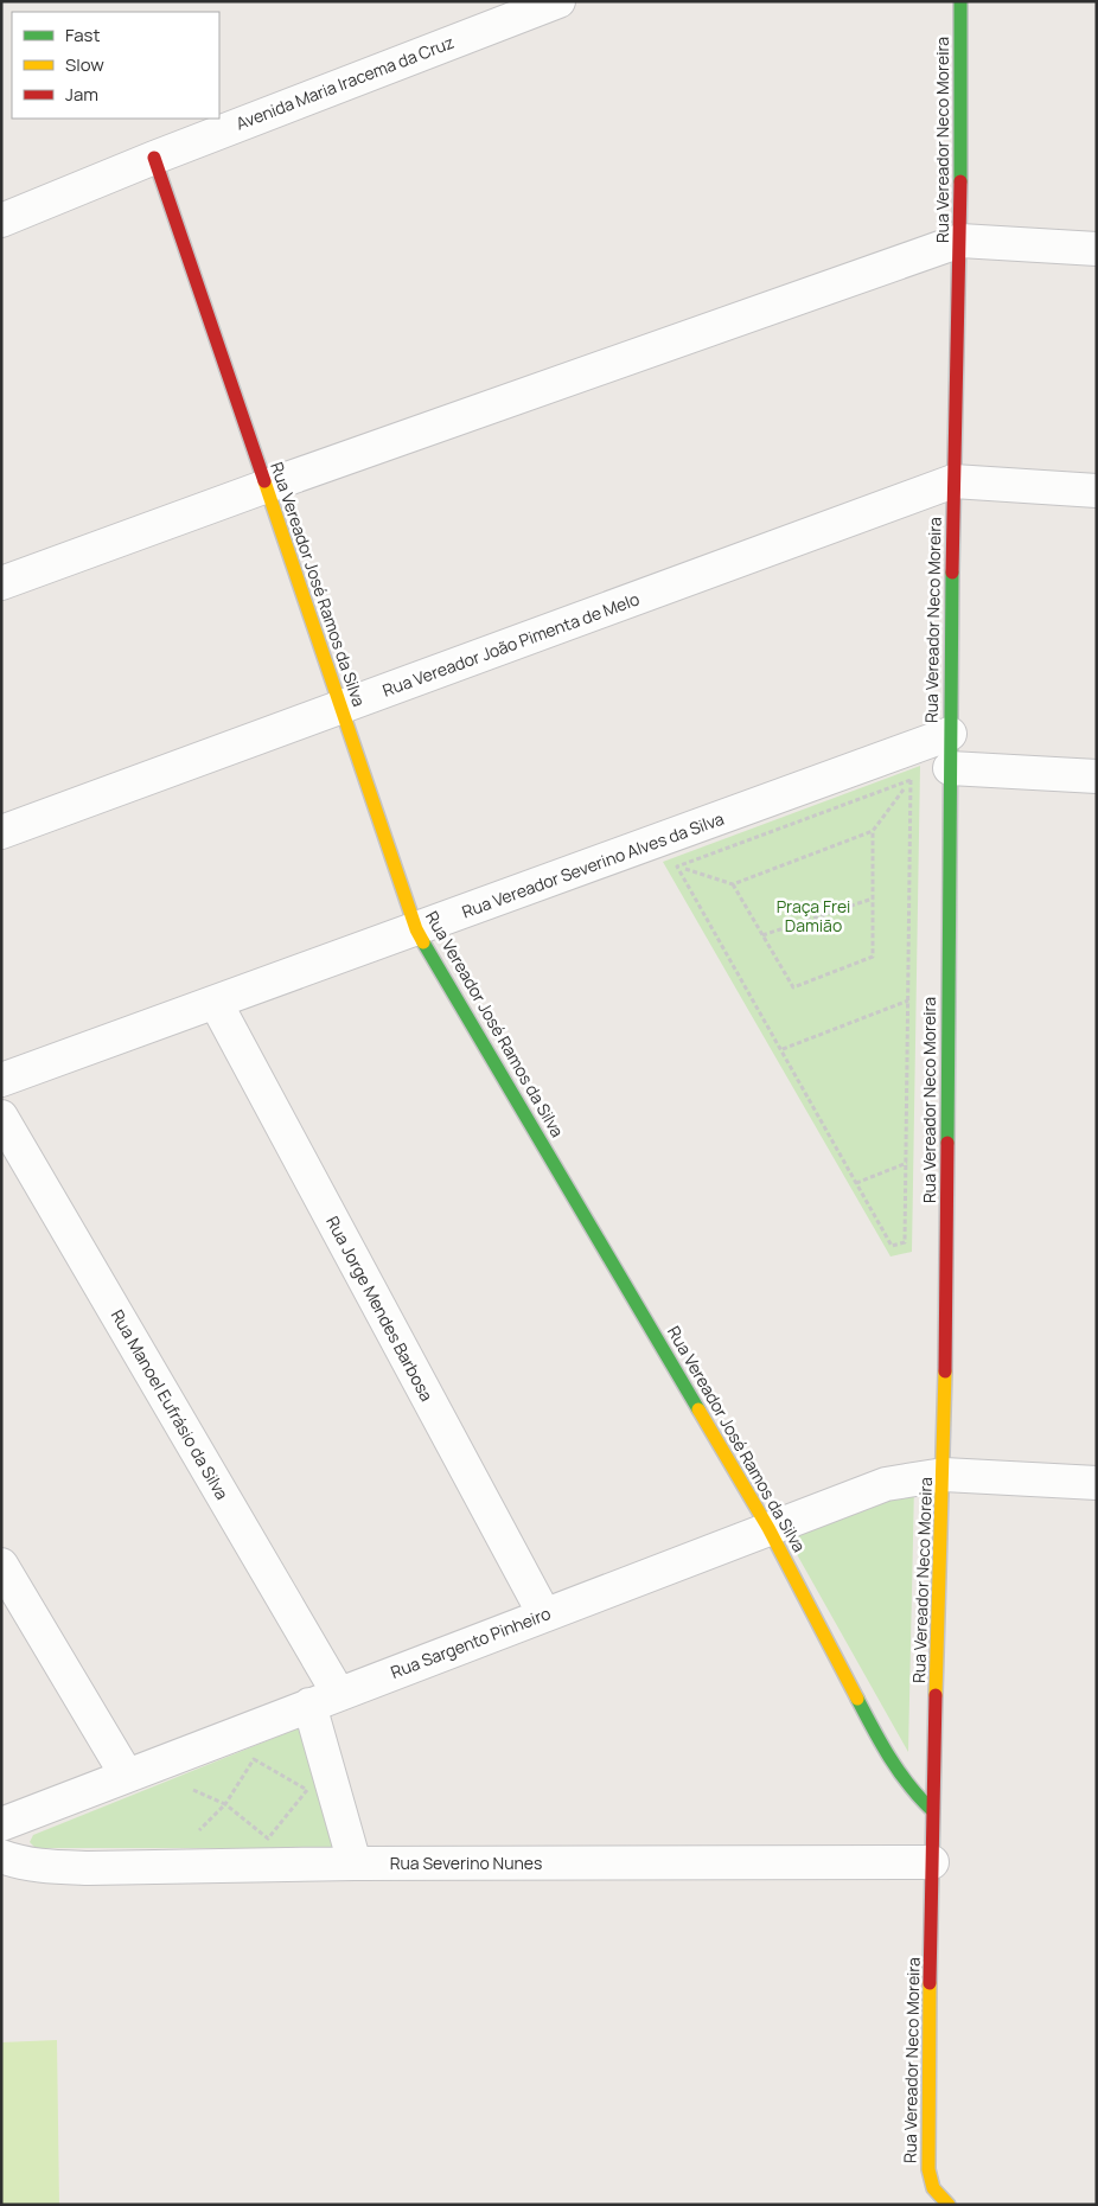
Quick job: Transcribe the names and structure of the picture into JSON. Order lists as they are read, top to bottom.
{
  "streets": {
    "street": [
      "Avenida Maria Iracema da Cruz",
      "Rua Vereador Neco Moreira",
      "Rua Vereador José Ramos da Silva",
      "Rua Vereador João Pimenta de Melo",
      "Rua Vereador Severino Alves da Silva",
      "Rua Jorge Mendes Barbosa",
      "Rua Manoel Eufrásio da Silva",
      "Rua Sargento Pinheiro",
      "Rua Severino Nunes"
    ]
  },
  "crossings": [
    ["Avenida Maria Iracema da Cruz", "Rua Vereador José Ramos da Silva"],
    ["Rua Vereador Neco Moreira", "Rua Vereador José Ramos da Silva"],
    ["Rua Vereador Neco Moreira", "Rua Vereador João Pimenta de Melo"],
    ["Rua Vereador Neco Moreira", "Rua Vereador Severino Alves da Silva"],
    ["Rua Vereador Neco Moreira", "Rua Sargento Pinheiro"],
    ["Rua Vereador Neco Moreira", "Rua Severino Nunes"],
    ["Rua Vereador José Ramos da Silva", "Rua Vereador João Pimenta de Melo"],
    ["Rua Vereador José Ramos da Silva", "Rua Vereador Severino Alves da Silva"],
    ["Rua Vereador José Ramos da Silva", "Rua Sargento Pinheiro"],
    ["Rua Vereador Severino Alves da Silva", "Rua Jorge Mendes Barbosa"],
    ["Rua Jorge Mendes Barbosa", "Rua Sargento Pinheiro"],
    ["Rua Manoel Eufrásio da Silva", "Rua Sargento Pinheiro"],
    ["Rua Manoel Eufrásio da Silva", "Rua Severino Nunes"]
  ],
  "parks": ["Praça Frei Damião"],
  "legend": ["Fast", "Slow", "Jam"]
}
